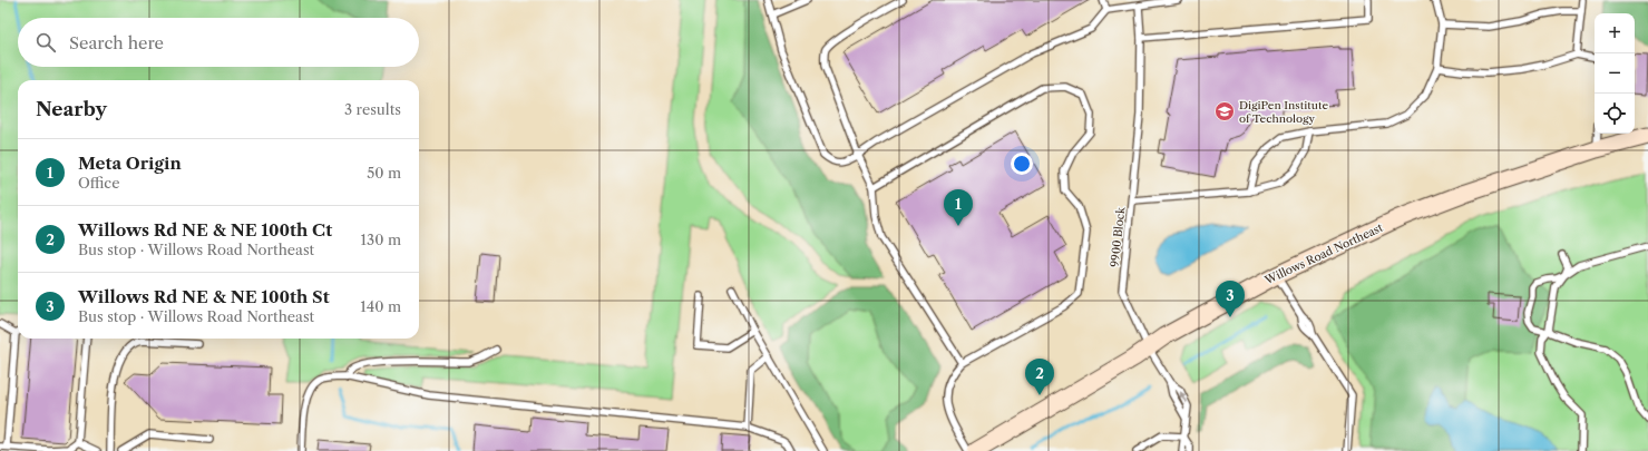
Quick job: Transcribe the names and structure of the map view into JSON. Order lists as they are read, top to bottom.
{
  "streets": {
    "main road": ["Willows Road Northeast"],
    "lane": ["9900 Block"]
  },
  "crossings": [
    ["9900 Block", "Willows Road Northeast"]
  ],
  "places": {
    "school or university": ["DigiPen Institute of Technology"]
  },
  "page": {
    "map_buttons": ["+", "−"],
    "search": "Search here",
    "heading": ["Nearby", "3 results"],
    "list": [
      {
        "mark": "1",
        "name": "Meta Origin",
        "note": "Office",
        "value": "50 m"
      },
      {
        "mark": "2",
        "name": "Willows Rd NE & NE 100th Ct",
        "note": "Bus stop · Willows Road Northeast",
        "value": "130 m"
      },
      {
        "mark": "3",
        "name": "Willows Rd NE & NE 100th St",
        "note": "Bus stop · Willows Road Northeast",
        "value": "140 m"
      }
    ],
    "pins": ["1", "3", "2"]
  }
}
